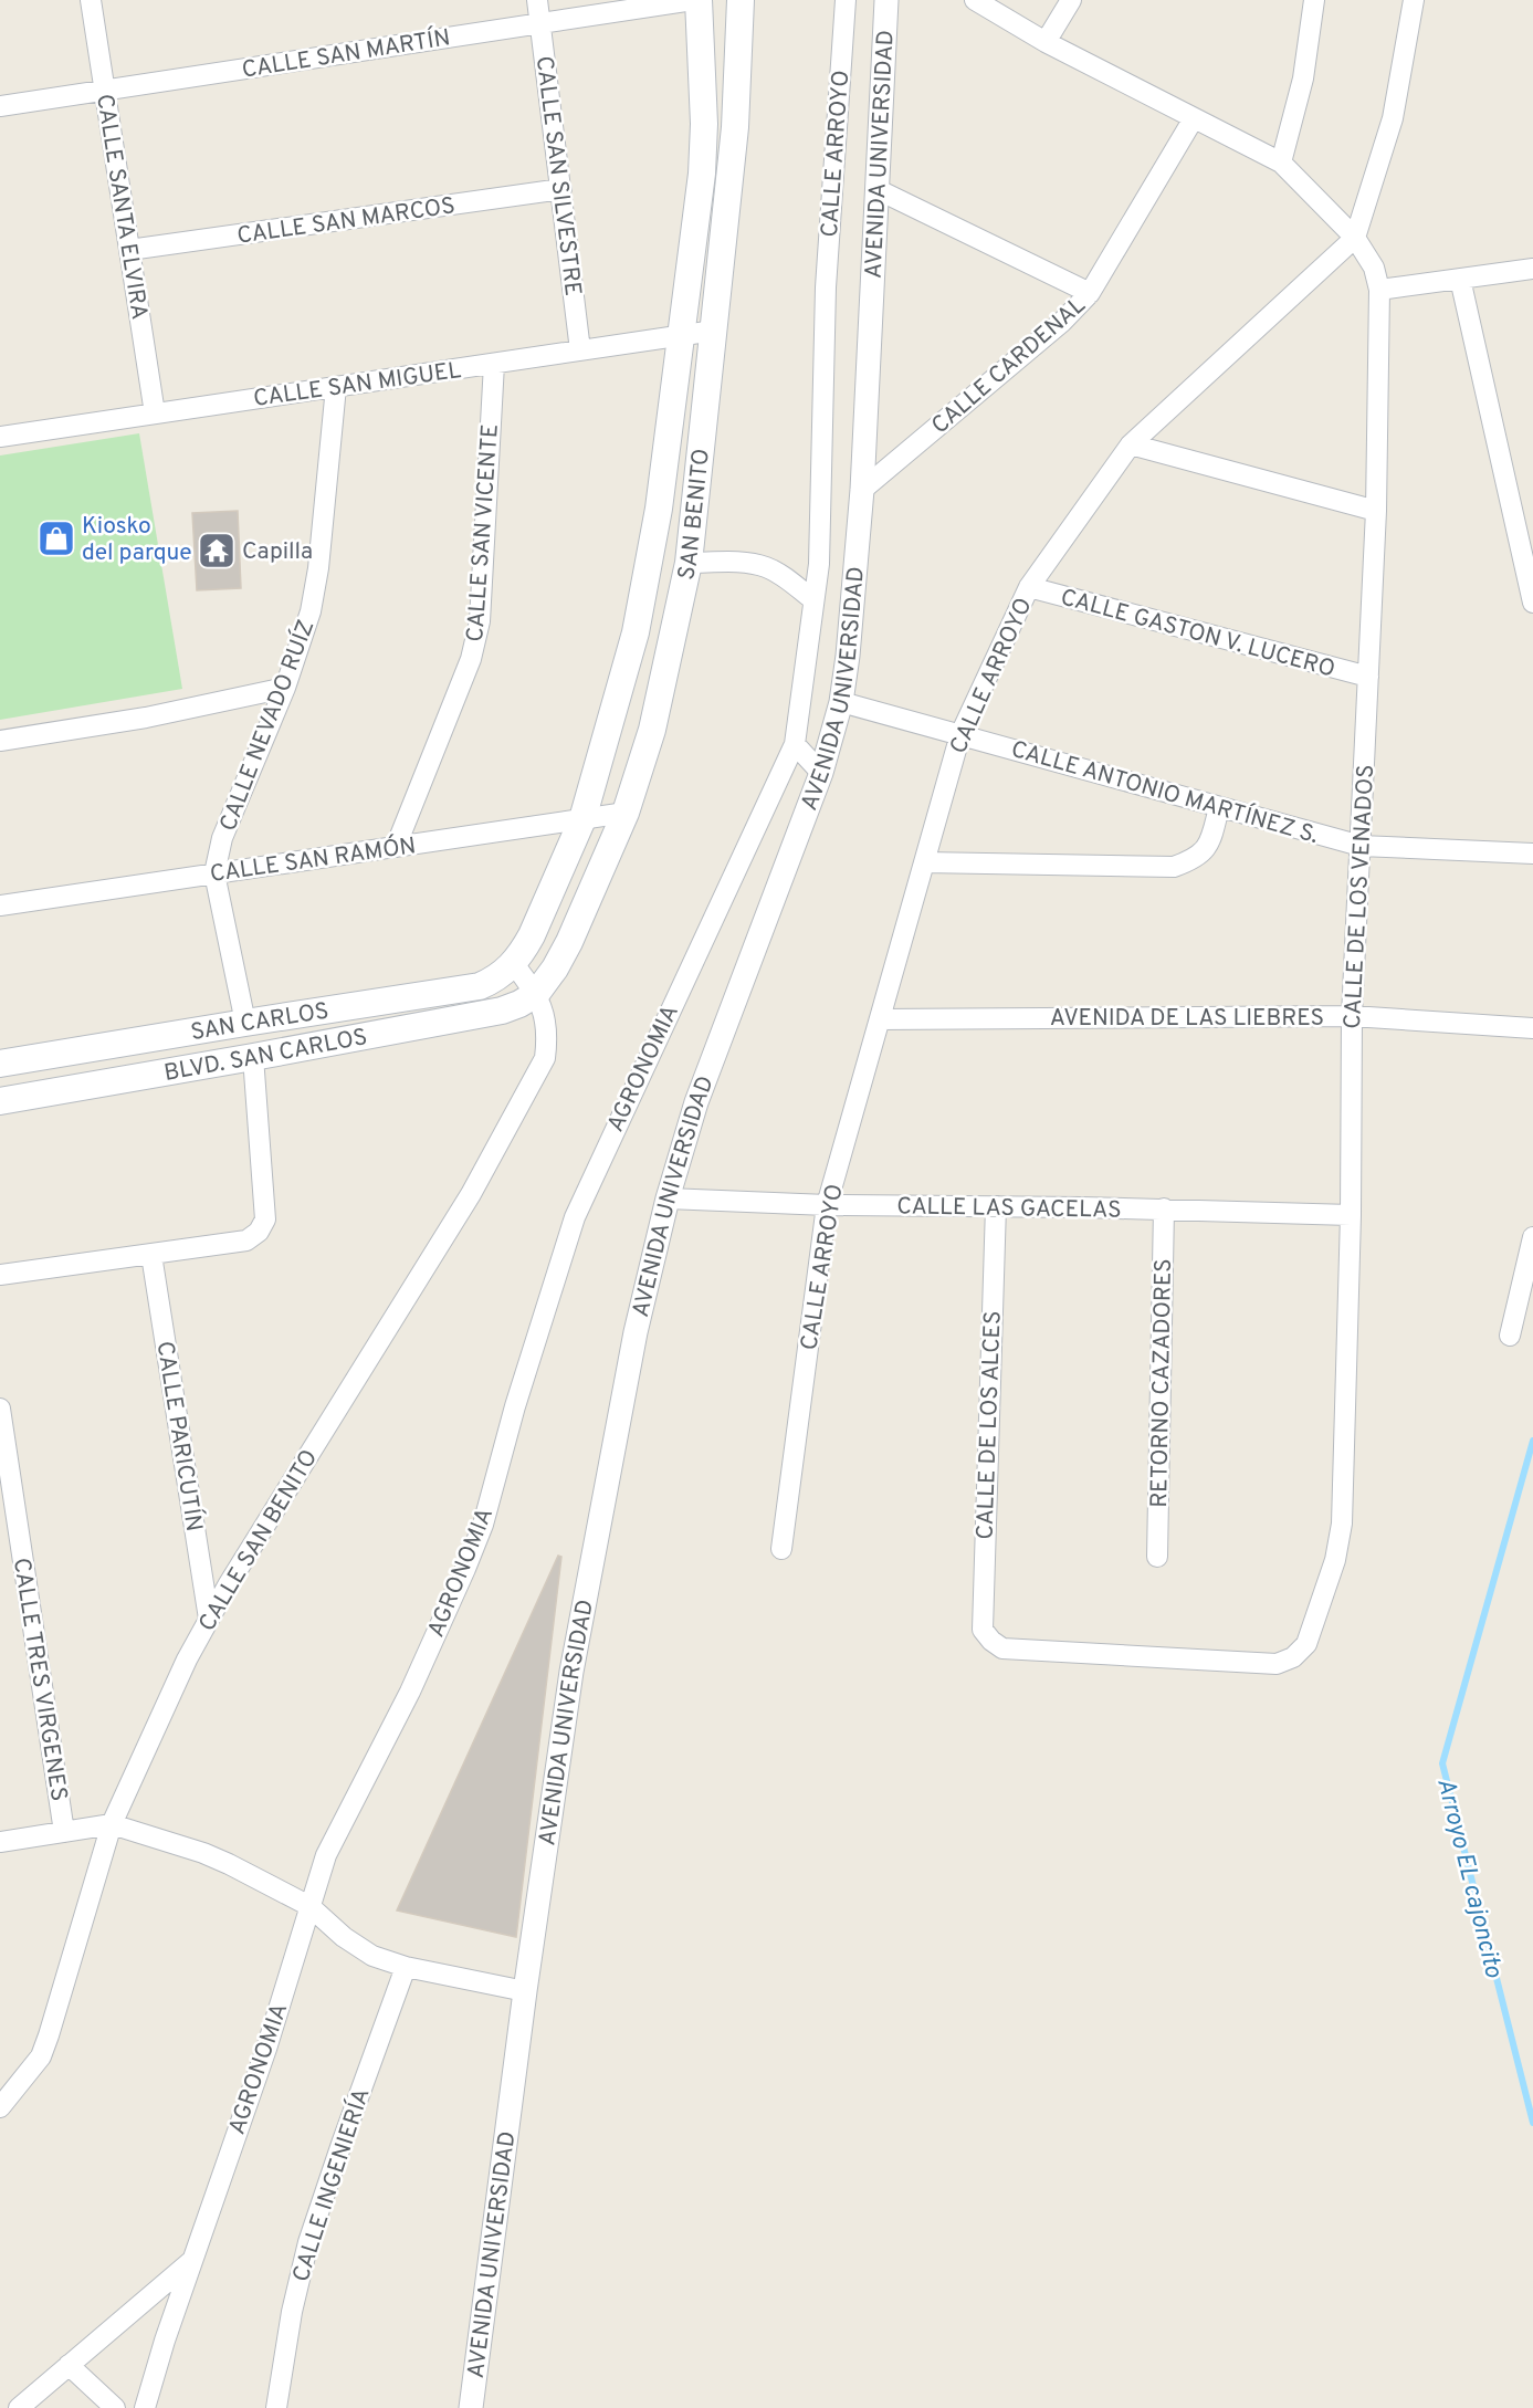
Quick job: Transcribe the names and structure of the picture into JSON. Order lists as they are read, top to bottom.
{
  "streets": {
    "main road": ["SAN BENITO", "SAN CARLOS", "BLVD. SAN CARLOS"],
    "street": [
      "CALLE SAN MARTÍN",
      "CALLE ARROYO",
      "AVENIDA UNIVERSIDAD",
      "CALLE SAN SILVESTRE",
      "CALLE SANTA ELVIRA",
      "CALLE SAN MARCOS",
      "CALLE CARDENAL",
      "CALLE SAN MIGUEL",
      "CALLE SAN VICENTE",
      "CALLE GASTON V. LUCERO",
      "CALLE NEVADO RUÍZ",
      "CALLE ANTONIO MARTÍNEZ S.",
      "CALLE SAN RAMÓN",
      "CALLE DE LOS VENADOS",
      "AVENIDA DE LAS LIEBRES",
      "AGRONOMIA",
      "CALLE LAS GACELAS",
      "RETORNO CAZADORES",
      "CALLE DE LOS ALCES",
      "CALLE PARICUTÍN",
      "CALLE SAN BENITO",
      "CALLE TRES VIRGENES",
      "CALLE INGENIERÍA"
    ]
  },
  "crossings": [
    ["CALLE SAN MARTÍN", "CALLE SAN SILVESTRE"],
    ["CALLE SAN MARTÍN", "CALLE SANTA ELVIRA"],
    ["CALLE ARROYO", "CALLE GASTON V. LUCERO"],
    ["CALLE ARROYO", "CALLE ANTONIO MARTÍNEZ S."],
    ["CALLE ARROYO", "CALLE DE LOS VENADOS"],
    ["CALLE ARROYO", "AVENIDA DE LAS LIEBRES"],
    ["CALLE ARROYO", "AGRONOMIA"],
    ["CALLE ARROYO", "CALLE LAS GACELAS"],
    ["AVENIDA UNIVERSIDAD", "CALLE CARDENAL"],
    ["AVENIDA UNIVERSIDAD", "CALLE ANTONIO MARTÍNEZ S."],
    ["AVENIDA UNIVERSIDAD", "CALLE LAS GACELAS"],
    ["CALLE SAN SILVESTRE", "CALLE SAN MARCOS"],
    ["CALLE SAN SILVESTRE", "CALLE SAN MIGUEL"],
    ["CALLE SANTA ELVIRA", "CALLE SAN MARCOS"],
    ["CALLE SANTA ELVIRA", "CALLE SAN MIGUEL"],
    ["CALLE CARDENAL", "CALLE DE LOS VENADOS"],
    ["CALLE SAN MIGUEL", "SAN BENITO"],
    ["CALLE SAN MIGUEL", "CALLE SAN VICENTE"],
    ["CALLE SAN MIGUEL", "CALLE NEVADO RUÍZ"],
    ["SAN BENITO", "CALLE SAN RAMÓN"],
    ["SAN BENITO", "SAN CARLOS"],
    ["SAN BENITO", "BLVD. SAN CARLOS"],
    ["SAN BENITO", "CALLE SAN BENITO"],
    ["CALLE SAN VICENTE", "CALLE SAN RAMÓN"],
    ["CALLE GASTON V. LUCERO", "CALLE DE LOS VENADOS"],
    ["CALLE NEVADO RUÍZ", "CALLE SAN RAMÓN"],
    ["CALLE NEVADO RUÍZ", "SAN CARLOS"],
    ["CALLE ANTONIO MARTÍNEZ S.", "CALLE DE LOS VENADOS"],
    ["CALLE DE LOS VENADOS", "AVENIDA DE LAS LIEBRES"],
    ["CALLE DE LOS VENADOS", "CALLE LAS GACELAS"],
    ["CALLE DE LOS VENADOS", "CALLE DE LOS ALCES"],
    ["SAN CARLOS", "CALLE SAN BENITO"],
    ["BLVD. SAN CARLOS", "CALLE SAN BENITO"],
    ["CALLE LAS GACELAS", "RETORNO CAZADORES"],
    ["CALLE LAS GACELAS", "CALLE DE LOS ALCES"],
    ["CALLE PARICUTÍN", "CALLE SAN BENITO"]
  ],
  "water": ["Arroyo EL cajoncito"],
  "places": {
    "shop": ["Kiosko del parque"],
    "temple": ["Capilla"]
  }
}
